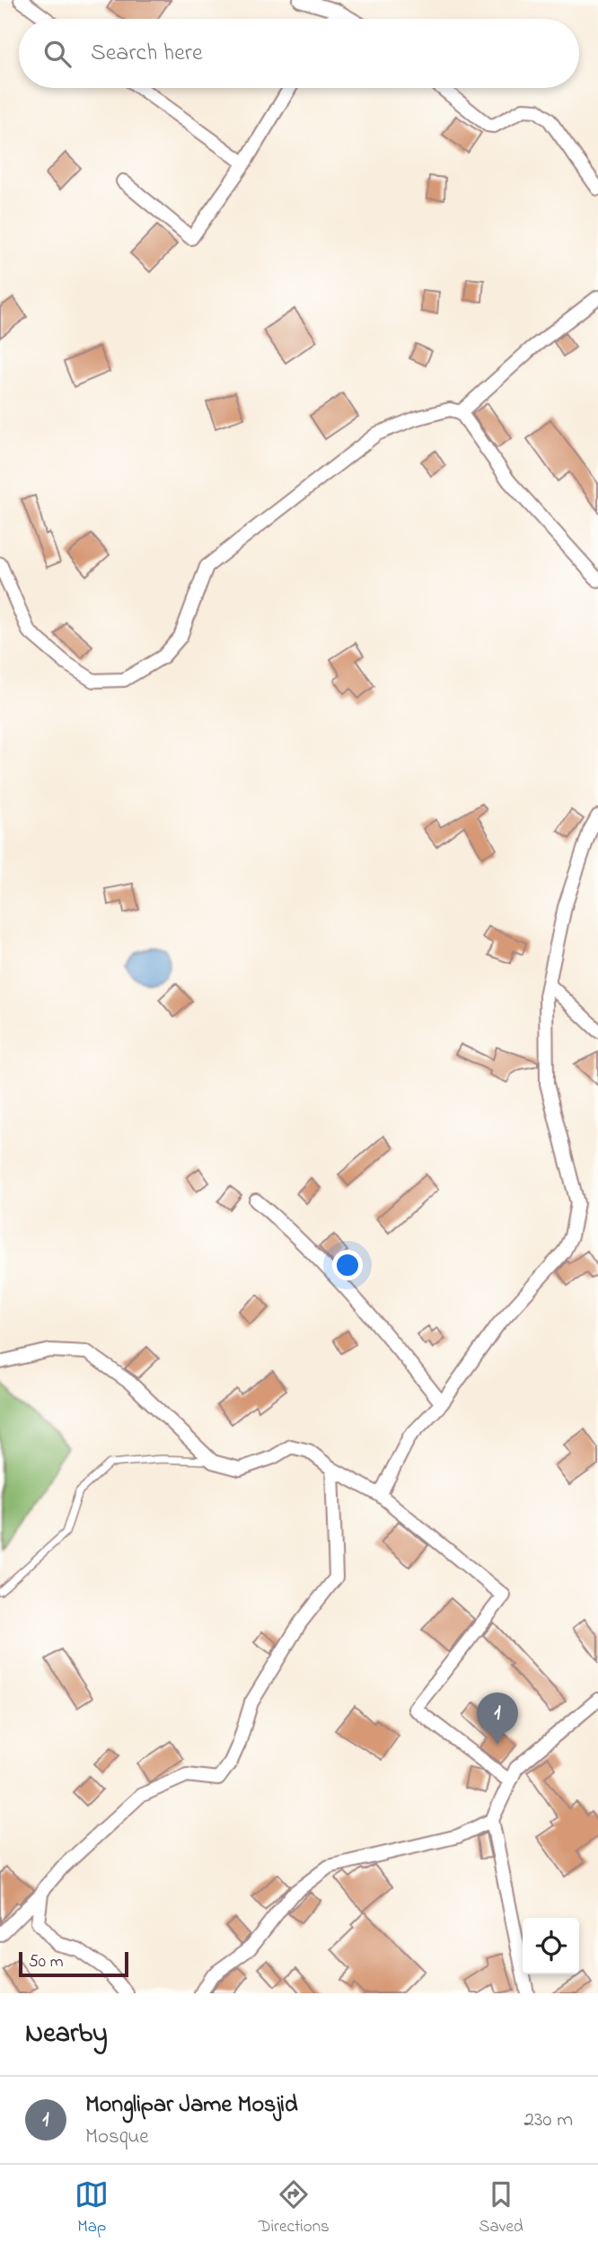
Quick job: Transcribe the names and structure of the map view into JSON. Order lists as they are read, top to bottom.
{
  "scale_bar": "50 m",
  "page": {
    "search": "Search here",
    "pins": "1",
    "scale": "50 m",
    "heading": "Nearby",
    "list": [
      {
        "mark": "1",
        "name": "Monglipar Jame Mosjid",
        "note": "Mosque",
        "value": "230 m"
      }
    ],
    "nav": ["Map", "Directions", "Saved"]
  }
}
